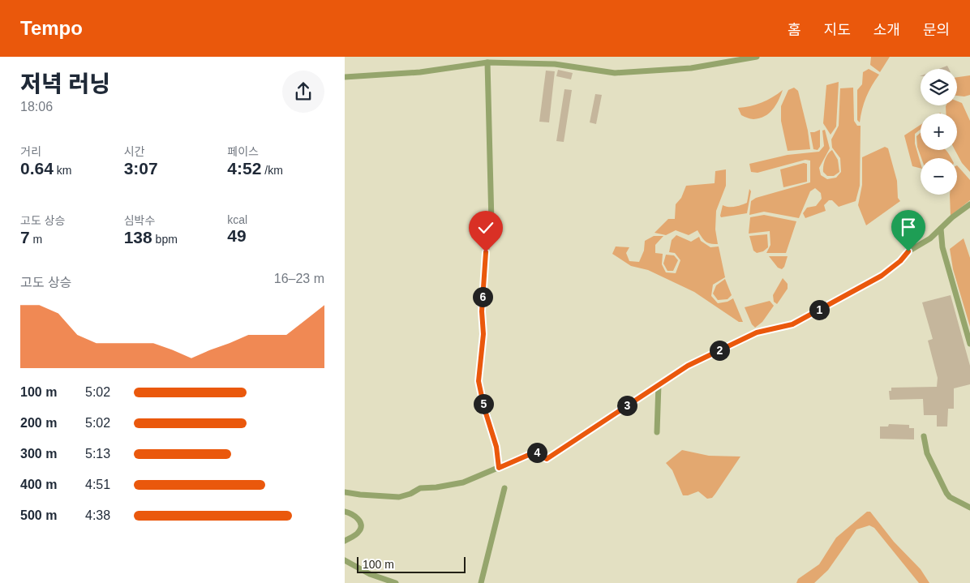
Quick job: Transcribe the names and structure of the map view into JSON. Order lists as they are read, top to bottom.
{
  "scale_bar": "100 m",
  "page": {
    "header": "Tempo",
    "nav": [
      "홈",
      "지도",
      "소개",
      "문의"
    ],
    "heading": ["저녁 러닝", "18:06"],
    "map_buttons": ["+", "−"],
    "stats": [
      ["거리", "0.64 km"],
      ["시간", "3:07"],
      ["페이스", "4:52 /km"],
      ["고도 상승", "7 m"],
      ["심박수", "138 bpm"],
      ["kcal", "49"]
    ],
    "chart": ["고도 상승", "16–23 m"],
    "pins": [
      "6",
      "1",
      "2",
      "5",
      "3",
      "4"
    ],
    "list": [
      {
        "name": "100 m",
        "note": "5:02"
      },
      {
        "name": "200 m",
        "note": "5:02"
      },
      {
        "name": "300 m",
        "note": "5:13"
      },
      {
        "name": "400 m",
        "note": "4:51"
      },
      {
        "name": "500 m",
        "note": "4:38"
      }
    ],
    "scale": "100 m"
  }
}
